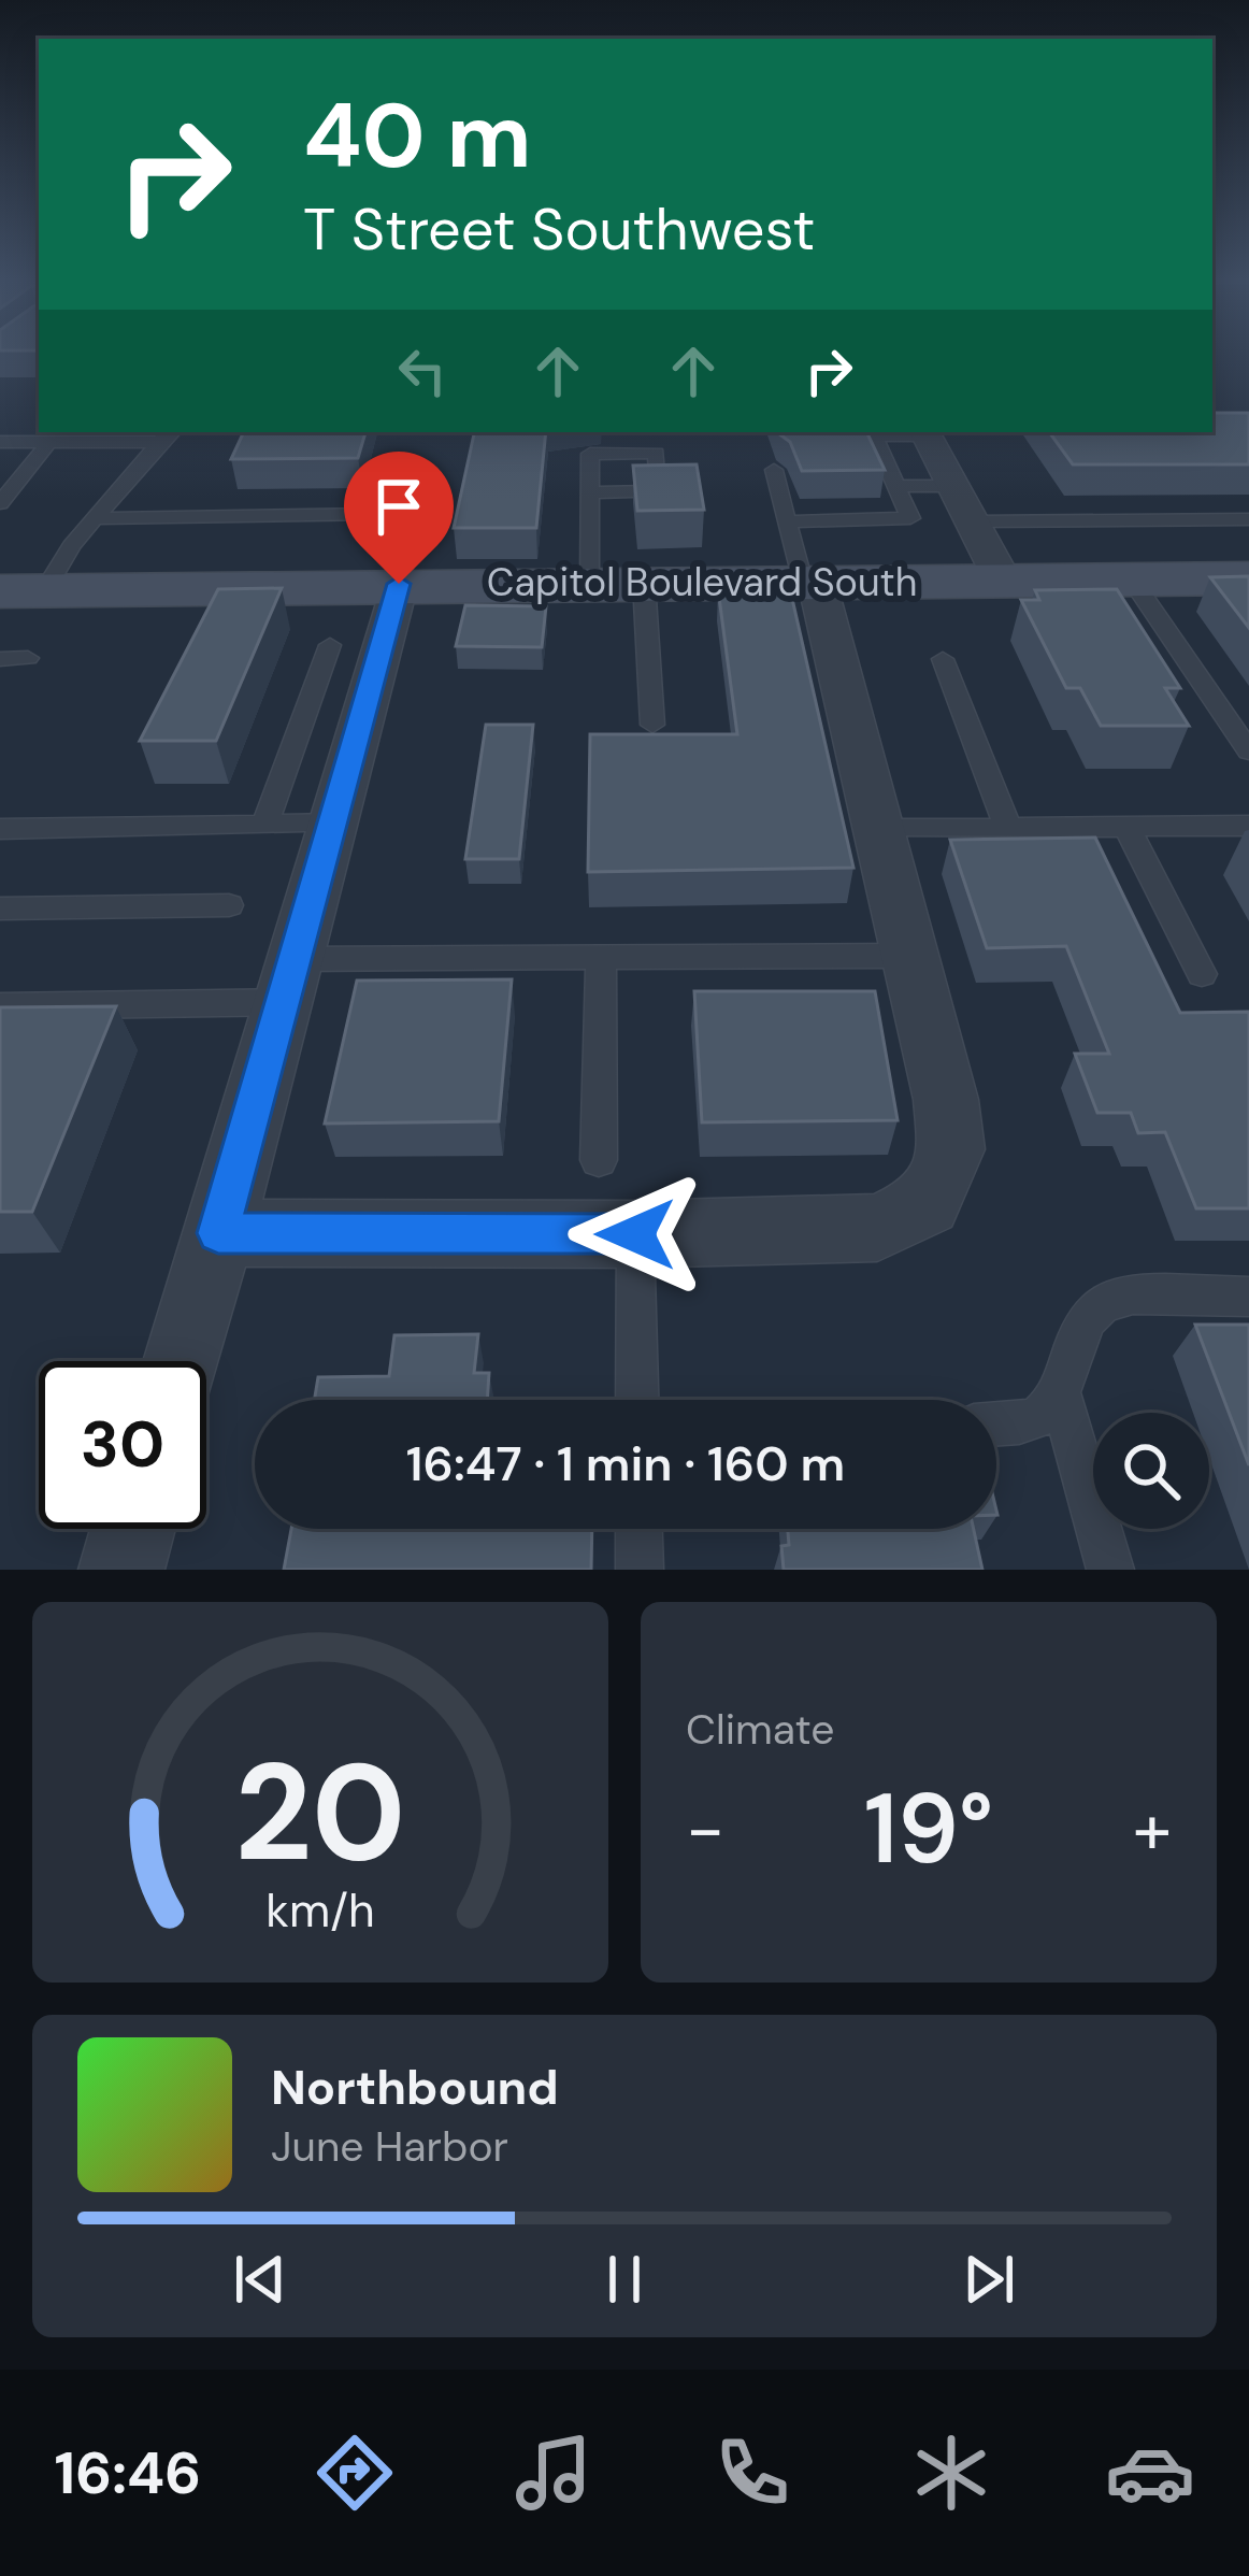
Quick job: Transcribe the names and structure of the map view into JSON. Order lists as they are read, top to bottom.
{
  "streets": {
    "main road": ["Capitol Boulevard South"]
  },
  "page": {
    "turn": ["40 m", "T Street Southwest"],
    "limit": "30",
    "trip": "16:47 · 1 min · 160 m",
    "tile": "Climate",
    "heat": ["−", "19°", "+"],
    "song": ["Northbound", "June Harbor"],
    "tabs": "16:46",
    "gauge": ["20", "km/h"]
  }
}
